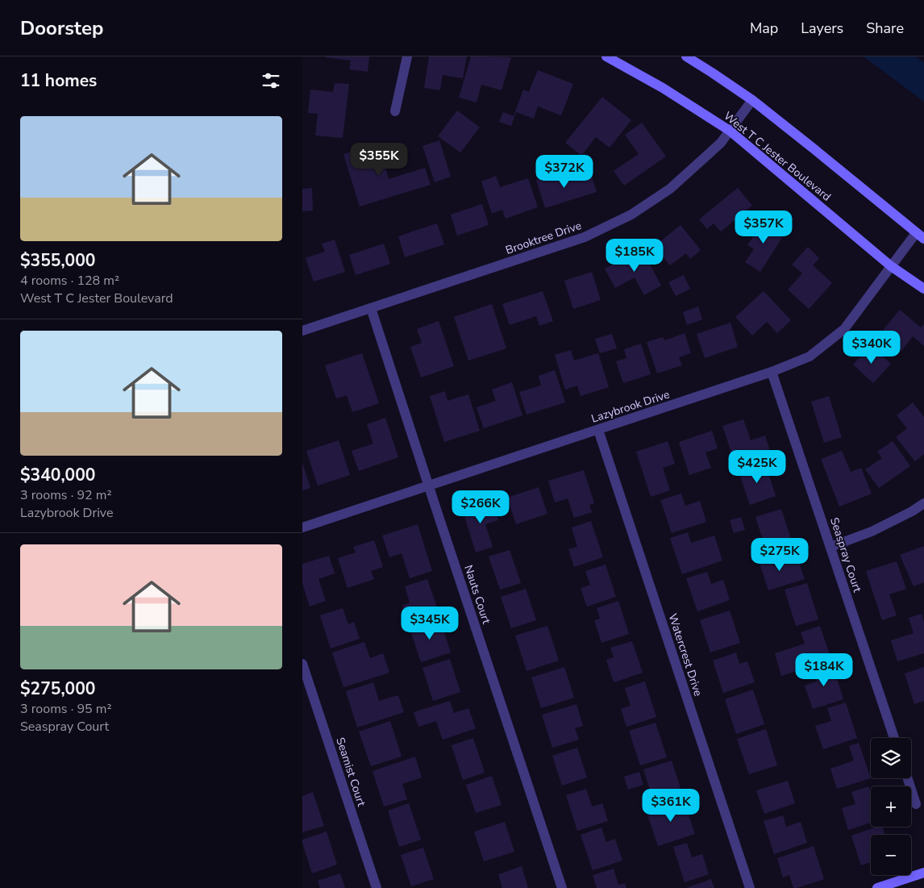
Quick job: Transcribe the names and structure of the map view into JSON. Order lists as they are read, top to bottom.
{
  "streets": {
    "main road": ["West T C Jester Boulevard"],
    "street": [
      "Brooktree Drive",
      "Lazybrook Drive",
      "Seaspray Court",
      "Nauts Court",
      "Watercrest Drive",
      "Seamist Court"
    ]
  },
  "crossings": [
    ["West T C Jester Boulevard", "Brooktree Drive"],
    ["West T C Jester Boulevard", "Lazybrook Drive"],
    ["Brooktree Drive", "Nauts Court"],
    ["Lazybrook Drive", "Seaspray Court"],
    ["Lazybrook Drive", "Nauts Court"],
    ["Lazybrook Drive", "Watercrest Drive"]
  ],
  "page": {
    "header": "Doorstep",
    "nav": ["Map", "Layers", "Share"],
    "heading": "11 homes",
    "list": [
      {
        "name": "$355,000",
        "note": "4 rooms · 128 m² · West T C Jester Boulevard"
      },
      {
        "name": "$340,000",
        "note": "3 rooms · 92 m² · Lazybrook Drive"
      },
      {
        "name": "$275,000",
        "note": "3 rooms · 95 m² · Seaspray Court"
      }
    ],
    "price": [
      "$355K",
      "$372K",
      "$357K",
      "$185K",
      "$340K",
      "$425K",
      "$266K",
      "$275K",
      "$345K",
      "$184K",
      "$361K"
    ],
    "map_buttons": ["+", "−"]
  }
}
